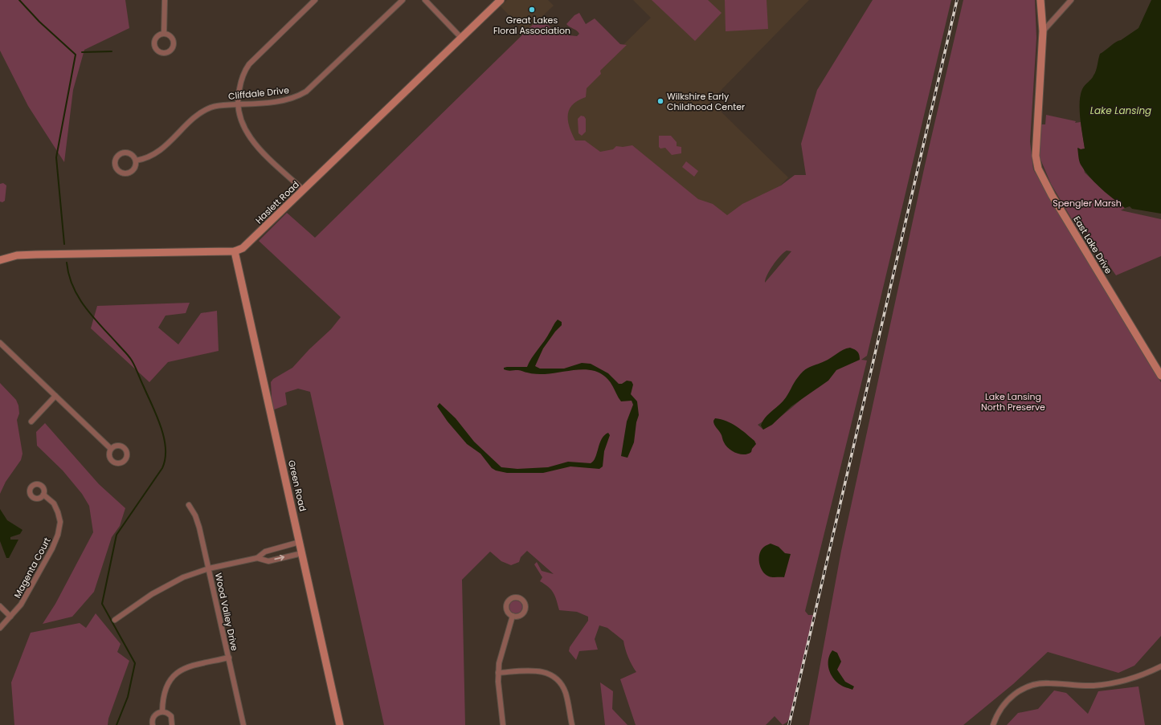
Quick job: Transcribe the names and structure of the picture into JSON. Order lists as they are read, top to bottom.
{
  "streets": {
    "street": [
      "Cliffdale Drive",
      "Haslett Road",
      "East Lake Drive",
      "Green Road",
      "Magenta Court",
      "Wood Valley Drive"
    ]
  },
  "crossings": [
    ["Haslett Road", "Green Road"]
  ],
  "water": ["Lake Lansing"],
  "parks": ["Spengler Marsh", "Lake Lansing North Preserve"],
  "places": ["Great Lakes Floral Association", "Wilkshire Early Childhood Center"]
}
